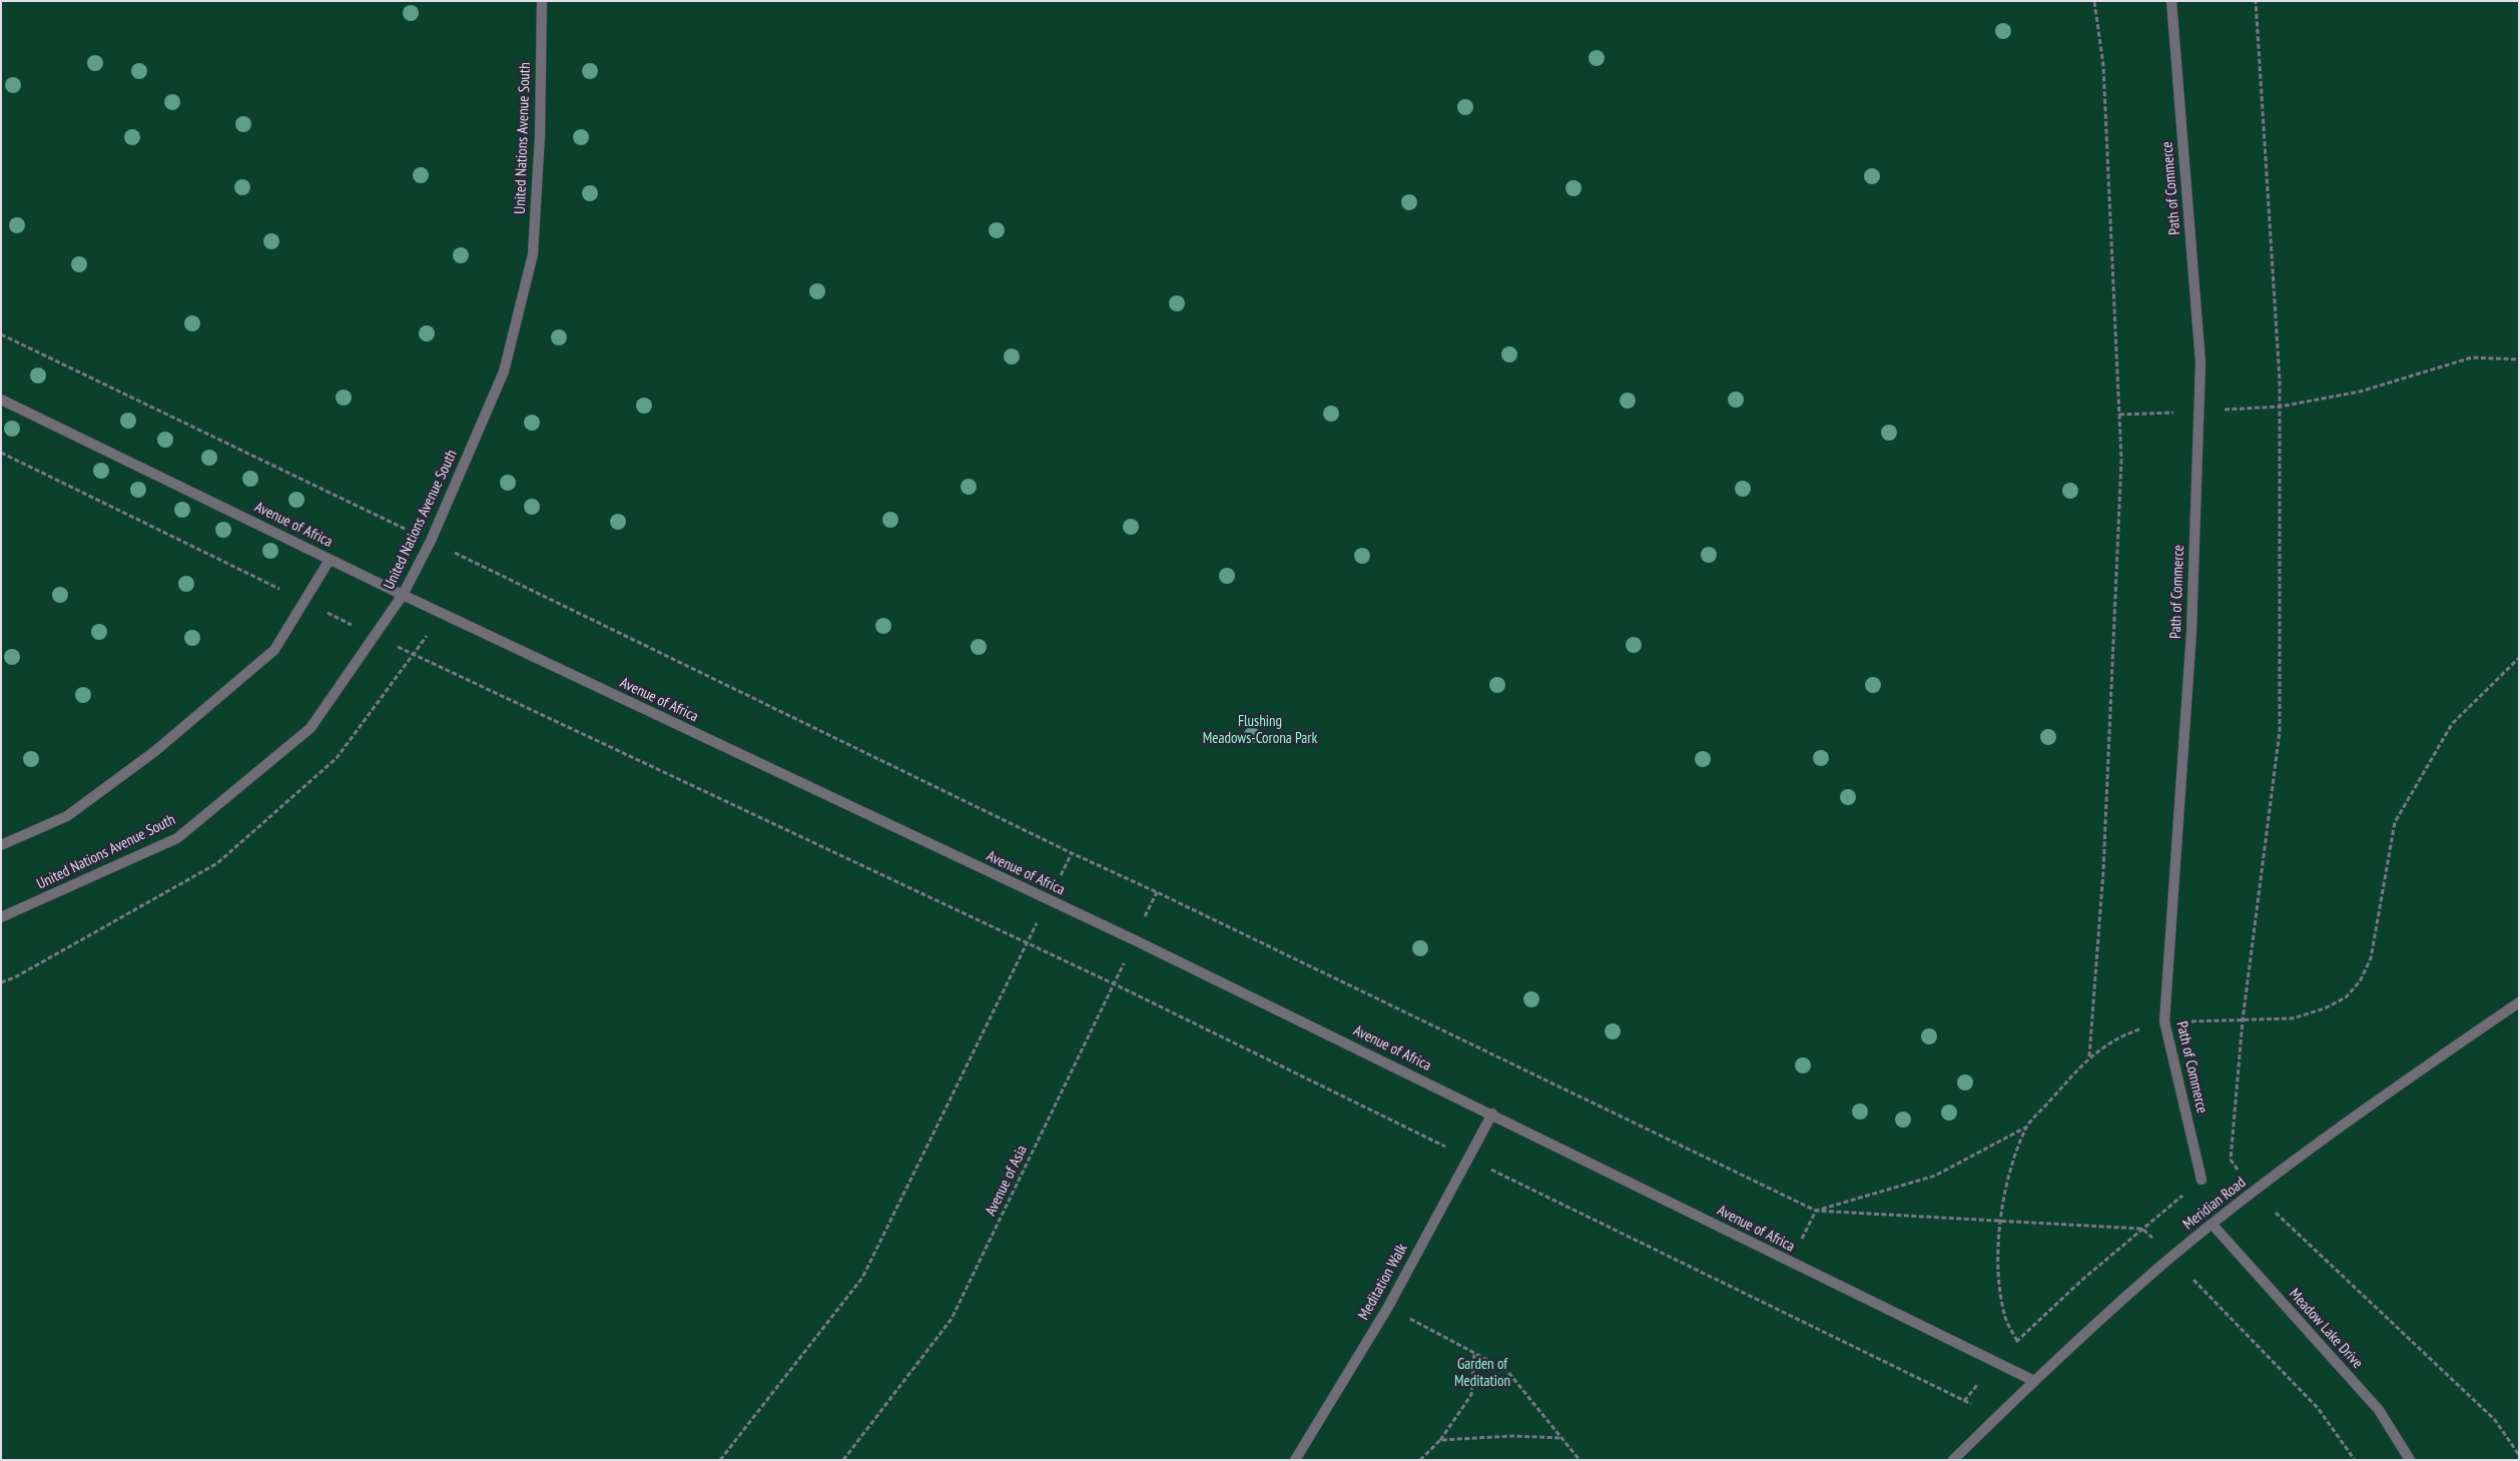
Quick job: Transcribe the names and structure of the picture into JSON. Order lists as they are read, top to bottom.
{
  "streets": {
    "street": [
      "United Nations Avenue South",
      "Path of Commerce",
      "Avenue of Africa",
      "Meridian Road",
      "Meditation Walk",
      "Meadow Lake Drive"
    ],
    "path": ["Avenue of Asia"]
  },
  "crossings": [
    ["United Nations Avenue South", "Avenue of Africa"],
    ["Avenue of Africa", "Avenue of Asia"],
    ["Avenue of Africa", "Meridian Road"],
    ["Avenue of Africa", "Meditation Walk"],
    ["Meridian Road", "Meadow Lake Drive"]
  ],
  "parks": ["Flushing Meadows-Corona Park", "Garden of Meditation"]
}
